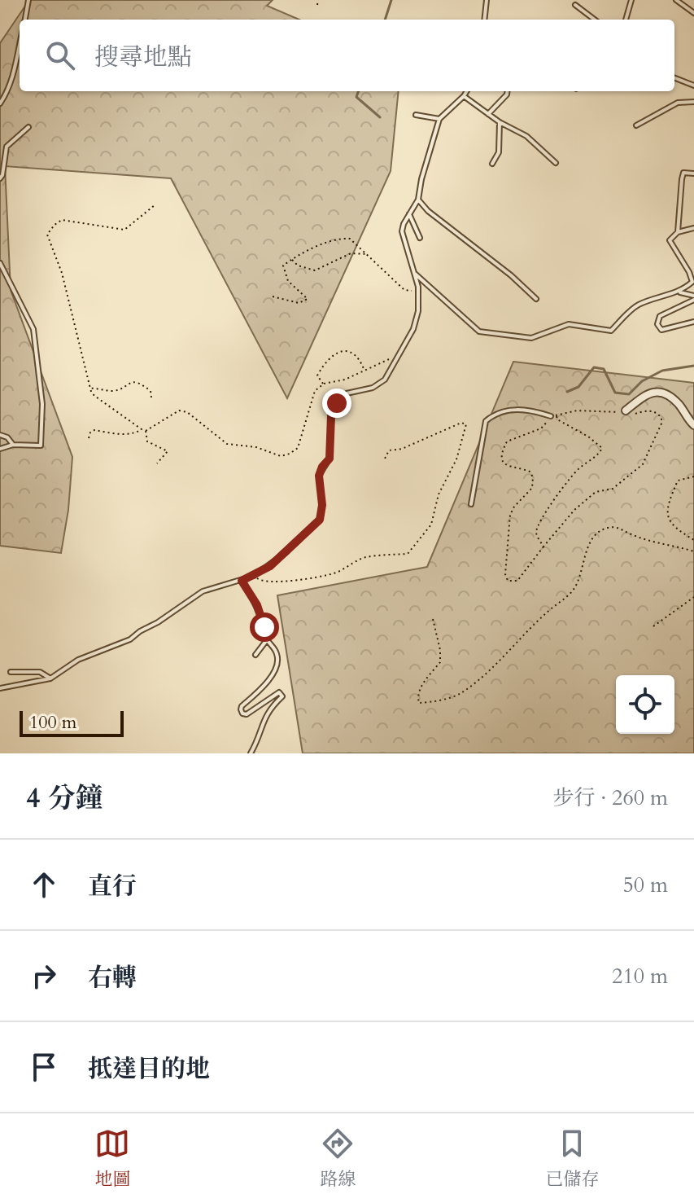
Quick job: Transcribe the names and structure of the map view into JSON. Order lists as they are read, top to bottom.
{
  "scale_bar": "100 m",
  "page": {
    "search": "搜尋地點",
    "scale": "100 m",
    "heading": ["4 分鐘", "步行 · 260 m"],
    "list": [
      ["直行", "50 m"],
      ["右轉", "210 m"],
      "抵達目的地"
    ],
    "nav": ["地圖", "路線", "已儲存"]
  }
}
